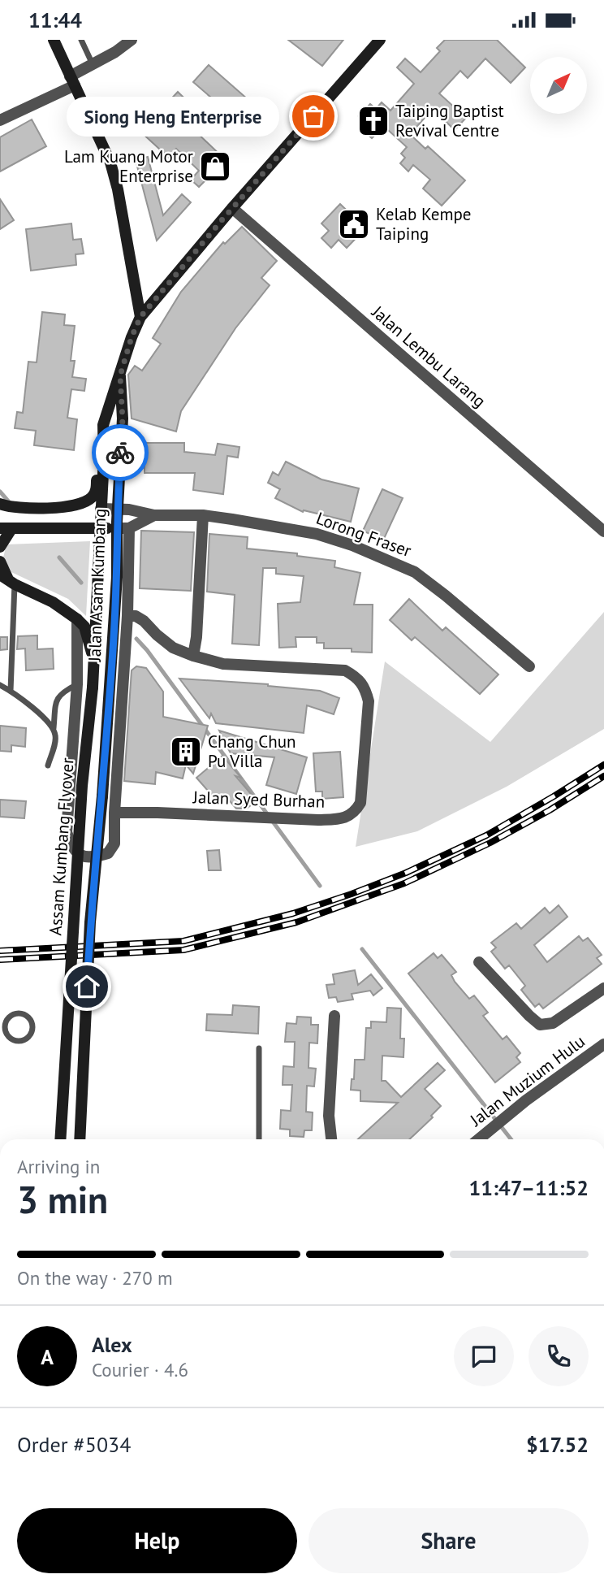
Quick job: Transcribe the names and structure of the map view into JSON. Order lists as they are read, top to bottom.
{
  "streets": {
    "main road": ["Jalan Asam Kumbang", "Assam Kumbang Flyover"],
    "street": [
      "Jalan Lembu Larang",
      "Lorong Fraser",
      "Jalan Syed Burhan",
      "Jalan Muzium Hulu"
    ]
  },
  "crossings": [
    ["Jalan Lembu Larang", "Jalan Asam Kumbang"],
    ["Lorong Fraser", "Jalan Asam Kumbang"],
    ["Jalan Asam Kumbang", "Assam Kumbang Flyover"]
  ],
  "places": {
    "other": ["Siong Heng Enterprise"],
    "church": ["Taiping Baptist Revival Centre"],
    "shop": ["Lam Kuang Motor Enterprise"],
    "public building": ["Kelab Kempe Taiping"],
    "building": ["Chang Chun Pu Villa"]
  },
  "north": "top right",
  "page": {
    "status": "11:44",
    "bubble": "Siong Heng Enterprise",
    "heading": ["3 min", "Arriving in", "11:47–11:52"],
    "panel": [
      "Alex",
      "Courier · 4.6",
      "Order #5034",
      "$17.52"
    ],
    "bar": "On the way · 270 m",
    "round": "A",
    "buttons": ["Help", "Share"]
  }
}
